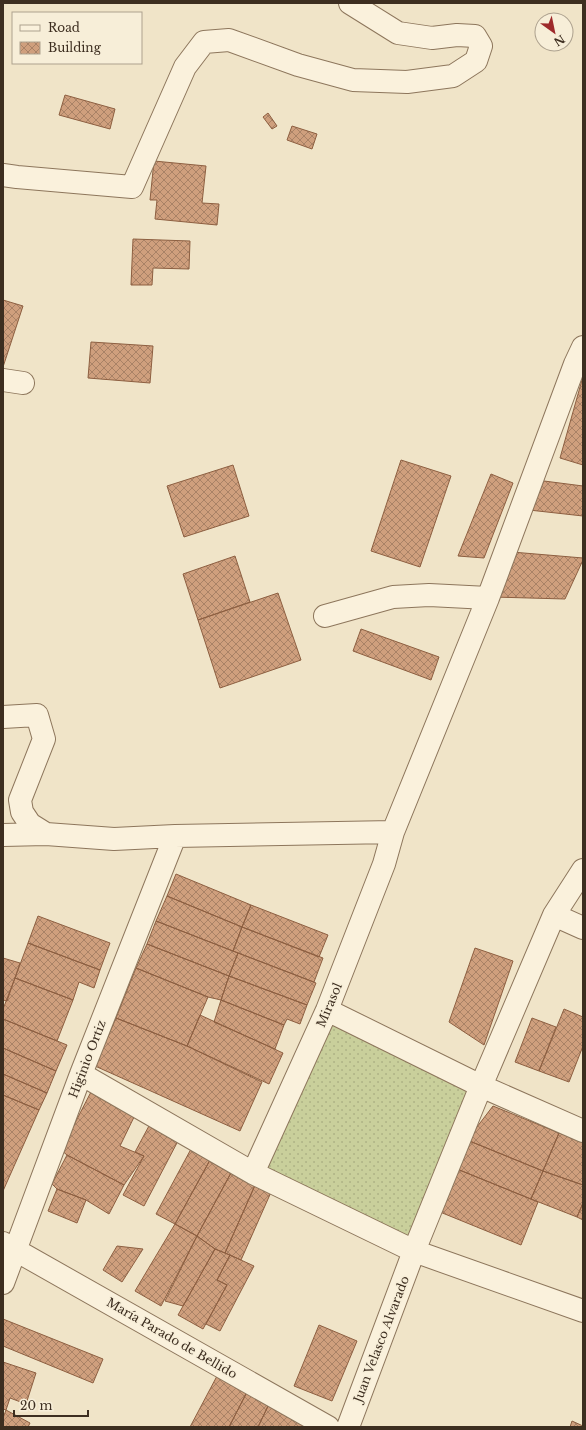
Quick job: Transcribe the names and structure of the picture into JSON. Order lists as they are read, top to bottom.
{
  "streets": {
    "street": [
      "Mirasol",
      "Higinio Ortiz",
      "María Parado de Bellido",
      "Juan Velasco Alvarado"
    ]
  },
  "crossings": [
    ["Higinio Ortiz", "María Parado de Bellido"]
  ],
  "legend": ["Road", "Building"],
  "scale_bar": "20 m",
  "north": "bottom right"
}
